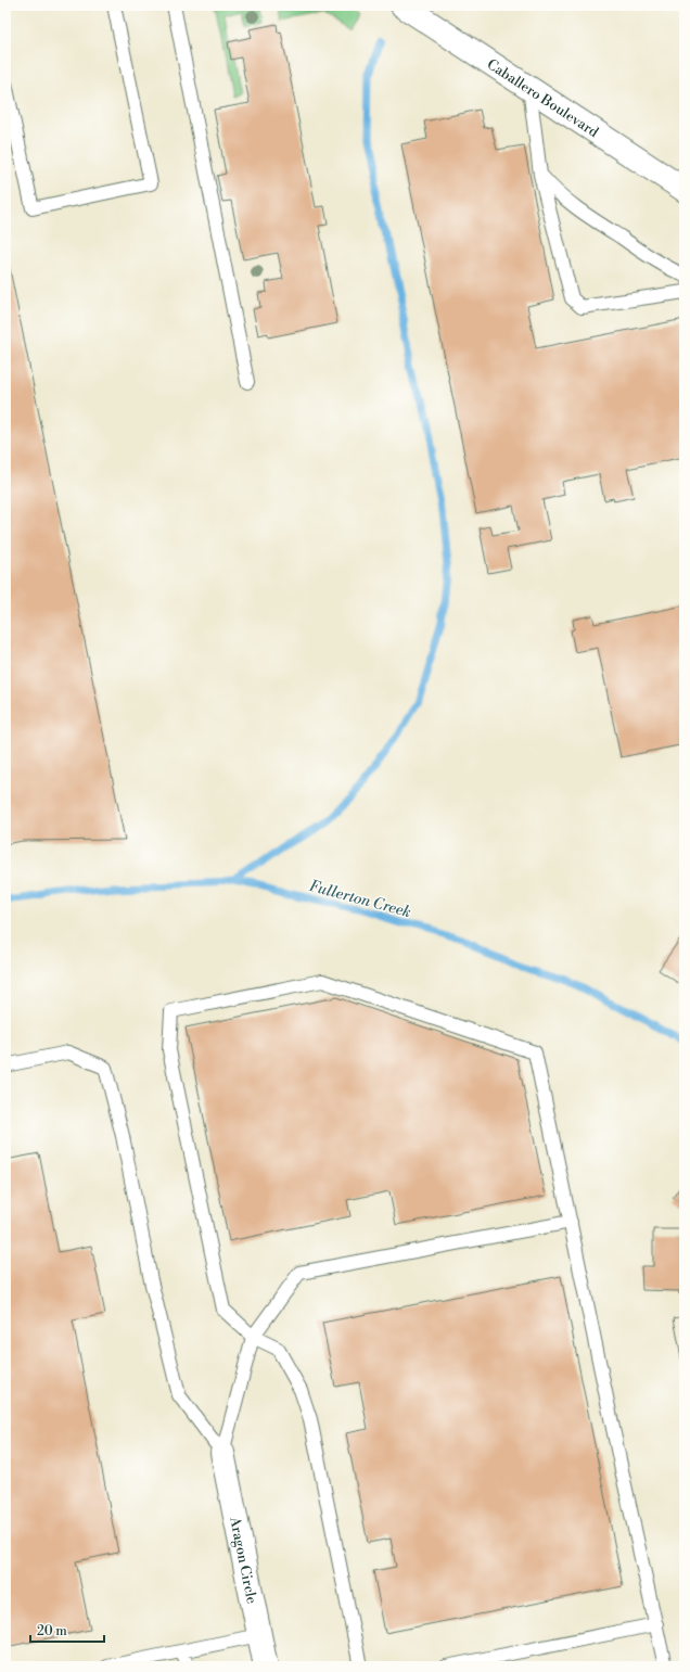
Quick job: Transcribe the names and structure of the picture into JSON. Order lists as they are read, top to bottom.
{
  "streets": {
    "street": ["Caballero Boulevard", "Aragon Circle"]
  },
  "water": ["Fullerton Creek"],
  "scale_bar": "20 m"
}
